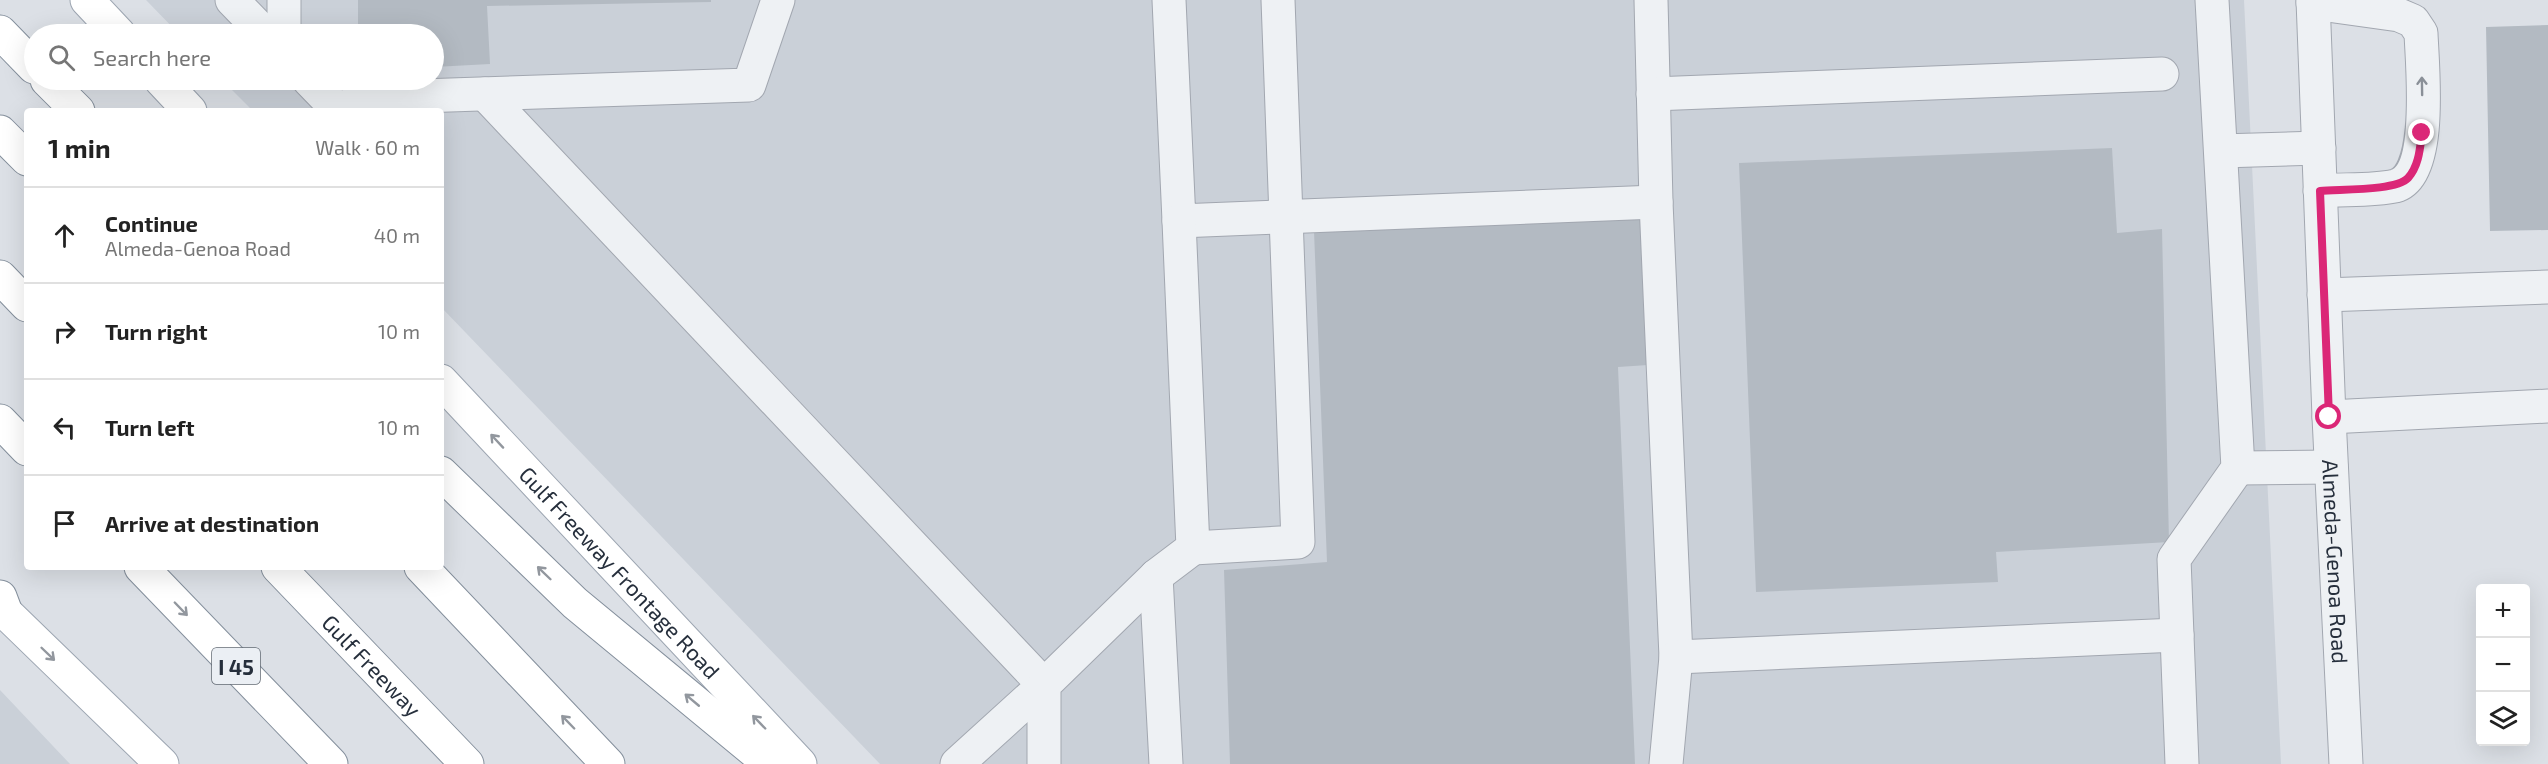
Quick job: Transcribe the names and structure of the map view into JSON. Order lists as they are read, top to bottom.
{
  "streets": {
    "main road": ["Gulf Freeway Frontage Road", "I 45", "Gulf Freeway"],
    "street": ["Almeda-Genoa Road"]
  },
  "page": {
    "search": "Search here",
    "heading": ["1 min", "Walk · 60 m"],
    "list": [
      ["Continue", "Almeda-Genoa Road", "40 m"],
      ["Turn right", "10 m"],
      ["Turn left", "10 m"],
      "Arrive at destination"
    ],
    "map_buttons": ["+", "−"]
  }
}
